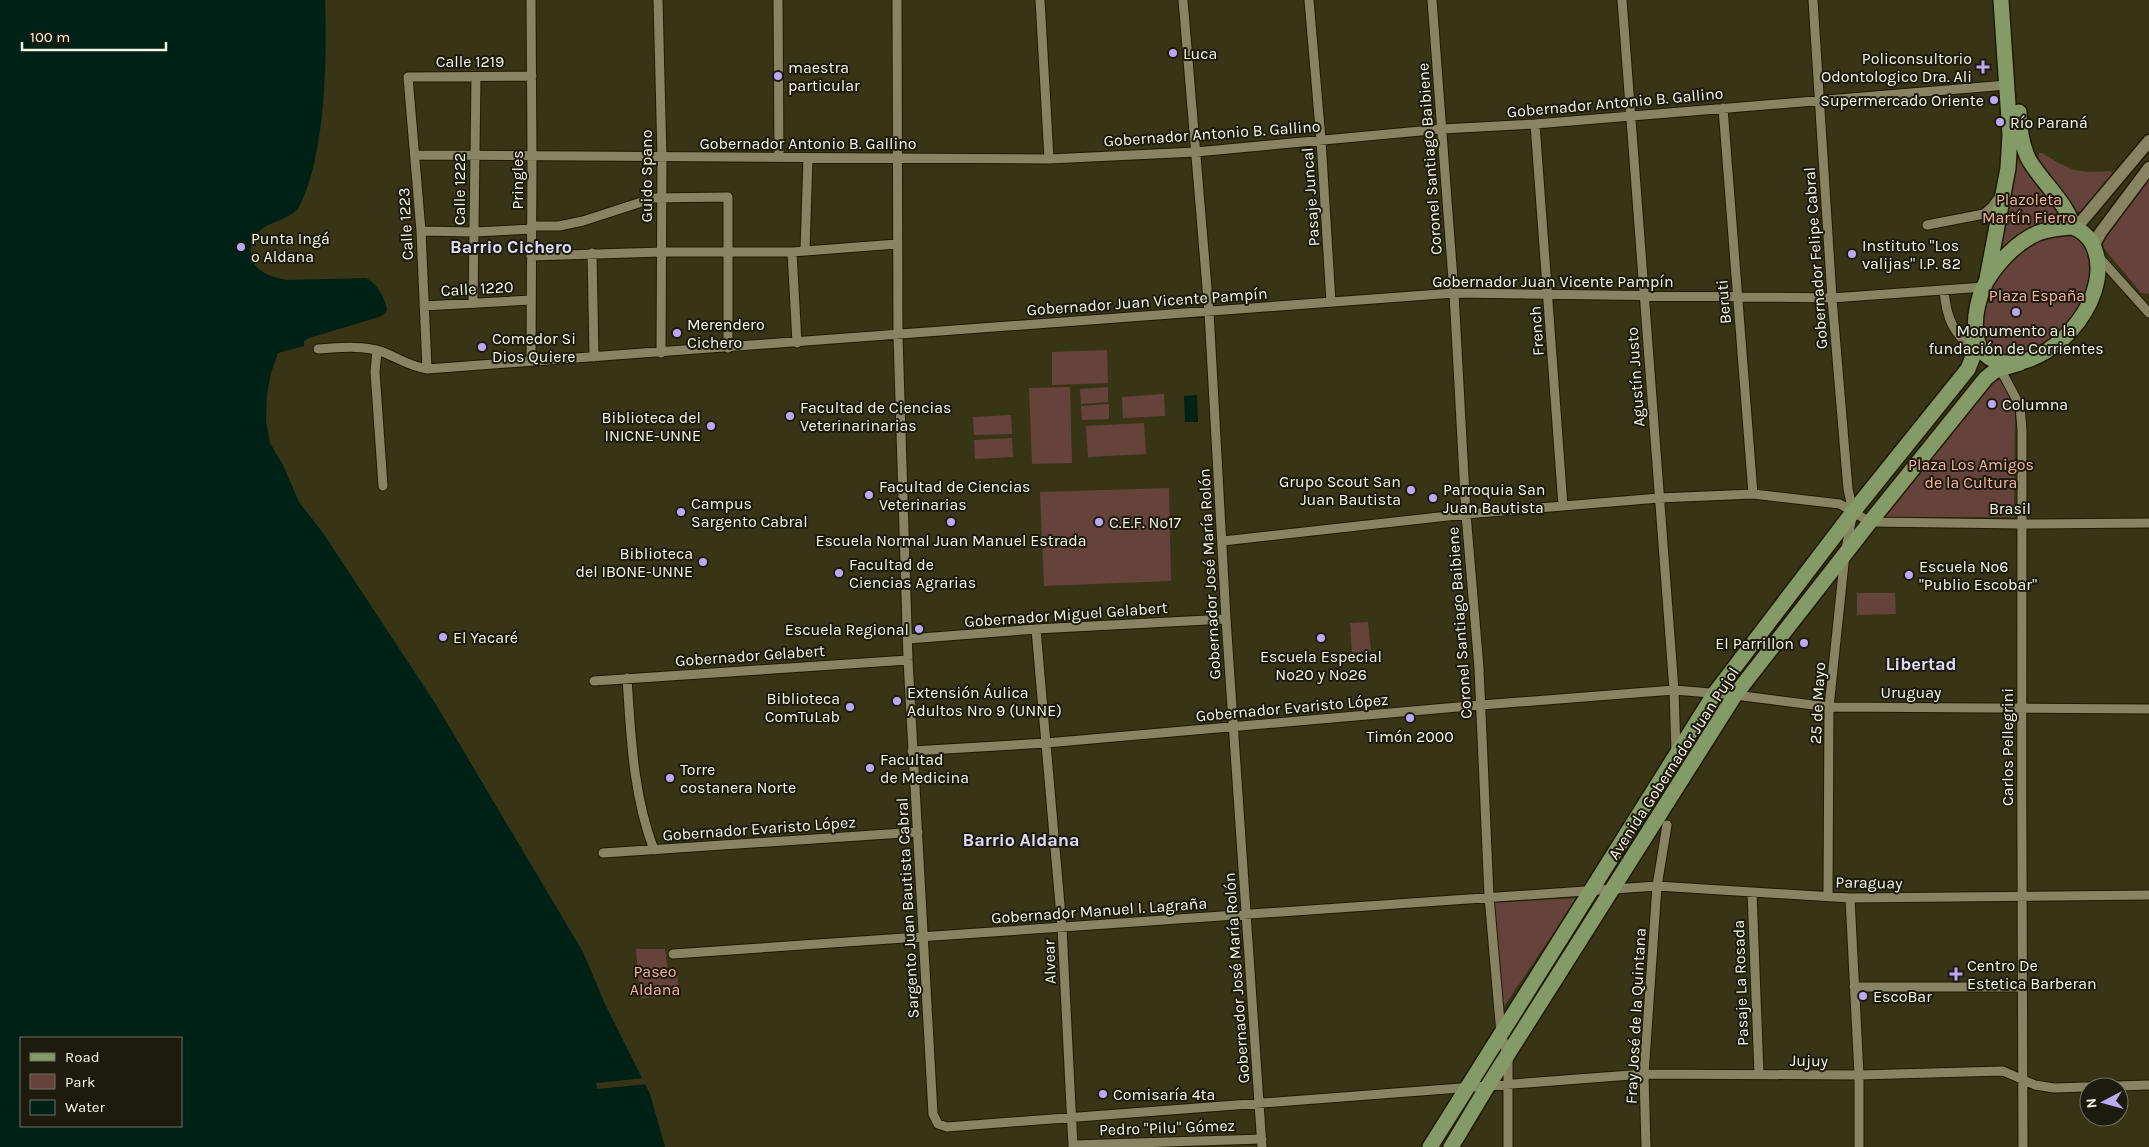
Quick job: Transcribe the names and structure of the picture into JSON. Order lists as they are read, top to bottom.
{
  "streets": {
    "main road": ["Avenida Gobernador Juan Pujol"],
    "street": [
      "Calle 1219",
      "Gobernador Antonio B. Gallino",
      "Coronel Santiago Baibiene",
      "Guido Spano",
      "Pringles",
      "Calle 1222",
      "Pasaje Juncal",
      "Calle 1223",
      "Gobernador Felipe Cabral",
      "Gobernador Juan Vicente Pampín",
      "Calle 1220",
      "Beruti",
      "French",
      "Agustín Justo",
      "Brasil",
      "Gobernador José María Rolón",
      "Gobernador Miguel Gelabert",
      "Gobernador Gelabert",
      "Uruguay",
      "25 de Mayo",
      "Gobernador Evaristo López",
      "Carlos Pellegrini",
      "Paraguay",
      "Sargento Juan Bautista Cabral",
      "Gobernador Manuel I. Lagraña",
      "Alvear",
      "Pasaje La Rosada",
      "Fray José de la Quintana",
      "Jujuy",
      "Pedro \"Pilu\" Gómez"
    ]
  },
  "crossings": [
    ["Calle 1219", "Pringles"],
    ["Calle 1219", "Calle 1222"],
    ["Calle 1219", "Calle 1223"],
    ["Gobernador Antonio B. Gallino", "Coronel Santiago Baibiene"],
    ["Gobernador Antonio B. Gallino", "Guido Spano"],
    ["Gobernador Antonio B. Gallino", "Pringles"],
    ["Gobernador Antonio B. Gallino", "Calle 1222"],
    ["Gobernador Antonio B. Gallino", "Pasaje Juncal"],
    ["Gobernador Antonio B. Gallino", "Calle 1223"],
    ["Gobernador Antonio B. Gallino", "Gobernador Felipe Cabral"],
    ["Gobernador Antonio B. Gallino", "Beruti"],
    ["Gobernador Antonio B. Gallino", "French"],
    ["Gobernador Antonio B. Gallino", "Agustín Justo"],
    ["Gobernador Antonio B. Gallino", "Gobernador José María Rolón"],
    ["Gobernador Antonio B. Gallino", "Sargento Juan Bautista Cabral"],
    ["Coronel Santiago Baibiene", "Gobernador Juan Vicente Pampín"],
    ["Coronel Santiago Baibiene", "Gobernador Evaristo López"],
    ["Coronel Santiago Baibiene", "Avenida Gobernador Juan Pujol"],
    ["Coronel Santiago Baibiene", "Gobernador Manuel I. Lagraña"],
    ["Guido Spano", "Gobernador Juan Vicente Pampín"],
    ["Pringles", "Gobernador Juan Vicente Pampín"],
    ["Pringles", "Calle 1220"],
    ["Calle 1222", "Calle 1220"],
    ["Pasaje Juncal", "Gobernador Juan Vicente Pampín"],
    ["Calle 1223", "Gobernador Juan Vicente Pampín"],
    ["Calle 1223", "Calle 1220"],
    ["Gobernador Felipe Cabral", "Gobernador Juan Vicente Pampín"],
    ["Gobernador Felipe Cabral", "25 de Mayo"],
    ["Gobernador Felipe Cabral", "Avenida Gobernador Juan Pujol"],
    ["Gobernador Juan Vicente Pampín", "Beruti"],
    ["Gobernador Juan Vicente Pampín", "French"],
    ["Gobernador Juan Vicente Pampín", "Agustín Justo"],
    ["Gobernador Juan Vicente Pampín", "Gobernador José María Rolón"],
    ["Gobernador Juan Vicente Pampín", "Carlos Pellegrini"],
    ["Gobernador Juan Vicente Pampín", "Avenida Gobernador Juan Pujol"],
    ["Gobernador Juan Vicente Pampín", "Sargento Juan Bautista Cabral"],
    ["Agustín Justo", "Uruguay"],
    ["Agustín Justo", "Gobernador Evaristo López"],
    ["Agustín Justo", "Avenida Gobernador Juan Pujol"],
    ["Brasil", "Carlos Pellegrini"],
    ["Brasil", "Avenida Gobernador Juan Pujol"],
    ["Gobernador José María Rolón", "Gobernador Miguel Gelabert"],
    ["Gobernador José María Rolón", "Gobernador Evaristo López"],
    ["Gobernador José María Rolón", "Gobernador Manuel I. Lagraña"],
    ["Gobernador José María Rolón", "Jujuy"],
    ["Gobernador José María Rolón", "Pedro \"Pilu\" Gómez"],
    ["Gobernador Miguel Gelabert", "Sargento Juan Bautista Cabral"],
    ["Gobernador Miguel Gelabert", "Alvear"],
    ["Gobernador Gelabert", "Sargento Juan Bautista Cabral"],
    ["Uruguay", "25 de Mayo"],
    ["Uruguay", "Gobernador Evaristo López"],
    ["Uruguay", "Carlos Pellegrini"],
    ["Uruguay", "Avenida Gobernador Juan Pujol"],
    ["25 de Mayo", "Avenida Gobernador Juan Pujol"],
    ["25 de Mayo", "Paraguay"],
    ["Gobernador Evaristo López", "Sargento Juan Bautista Cabral"],
    ["Gobernador Evaristo López", "Alvear"],
    ["Carlos Pellegrini", "Avenida Gobernador Juan Pujol"],
    ["Carlos Pellegrini", "Paraguay"],
    ["Carlos Pellegrini", "Jujuy"],
    ["Avenida Gobernador Juan Pujol", "Paraguay"],
    ["Avenida Gobernador Juan Pujol", "Gobernador Manuel I. Lagraña"],
    ["Avenida Gobernador Juan Pujol", "Jujuy"],
    ["Paraguay", "Gobernador Manuel I. Lagraña"],
    ["Paraguay", "Pasaje La Rosada"],
    ["Paraguay", "Fray José de la Quintana"],
    ["Sargento Juan Bautista Cabral", "Gobernador Manuel I. Lagraña"],
    ["Sargento Juan Bautista Cabral", "Jujuy"],
    ["Gobernador Manuel I. Lagraña", "Alvear"],
    ["Alvear", "Jujuy"],
    ["Alvear", "Pedro \"Pilu\" Gómez"],
    ["Pasaje La Rosada", "Jujuy"],
    ["Fray José de la Quintana", "Jujuy"]
  ],
  "districts": ["Barrio Cichero", "Libertad", "Barrio Aldana"],
  "parks": [
    "Plazoleta Martín Fierro",
    "Plaza España",
    "Plaza Los Amigos de la Cultura",
    "Paseo Aldana"
  ],
  "places": {
    "other": [
      "Luca",
      "maestra particular",
      "Supermercado Oriente",
      "Río Paraná",
      "Punta Ingá o Aldana",
      "Instituto \"Los valijas\" I.P. 82",
      "Monumento a la fundación de Corrientes",
      "Merendero Cichero",
      "Comedor Si Dios Quiere",
      "Columna",
      "Facultad de Ciencias Veterinarinarias",
      "Biblioteca del INICNE-UNNE",
      "Grupo Scout San Juan Bautista",
      "Facultad de Ciencias Veterinarias",
      "Parroquia San Juan Bautista",
      "Campus Sargento Cabral",
      "Escuela Normal Juan Manuel Estrada",
      "C.E.F. Nº17",
      "Biblioteca del IBONE-UNNE",
      "Facultad de Ciencias Agrarias",
      "Escuela Nº6 \"Publio Escobar\"",
      "Escuela Regional",
      "El Yacaré",
      "Escuela Especial Nº20 y Nº26",
      "El Parrillon",
      "Extensión Áulica Adultos Nro 9 (UNNE)",
      "Biblioteca ComTuLab",
      "Timón 2000",
      "Facultad de Medicina",
      "Torre costanera Norte",
      "EscoBar",
      "Comisaría 4ta"
    ],
    "health": ["Policonsultorio Odontologico Dra. Ali", "Centro De Estetica Barberan"]
  },
  "legend": ["Road", "Park", "Water"],
  "scale_bar": "100 m",
  "north": "left"
}
